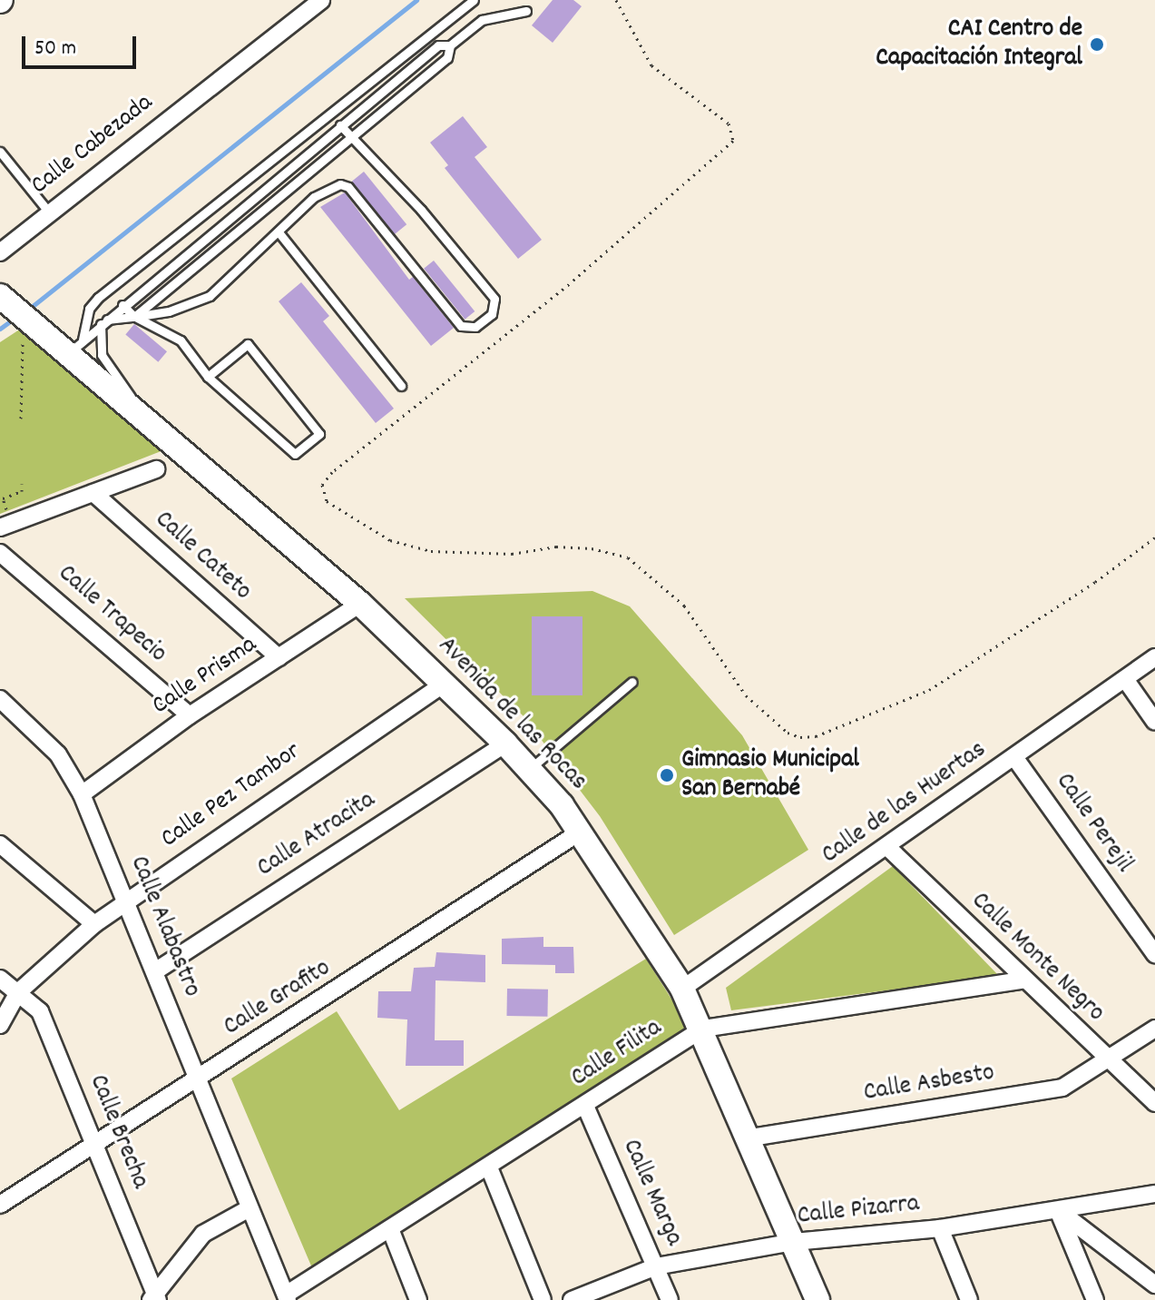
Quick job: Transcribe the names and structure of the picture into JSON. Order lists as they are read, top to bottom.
{
  "streets": {
    "street": [
      "Calle Cabezada",
      "Calle Cateto",
      "Calle Trapecio",
      "Calle Prisma",
      "Avenida de las Rocas",
      "Calle Pez Tambor",
      "Calle de las Huertas",
      "Calle Perejil",
      "Calle Atracita",
      "Calle Alabastro",
      "Calle Monte Negro",
      "Calle Grafito",
      "Calle Filita",
      "Calle Asbesto",
      "Calle Brecha",
      "Calle Marga",
      "Calle Pizarra"
    ]
  },
  "crossings": [
    ["Calle Cateto", "Calle Prisma"],
    ["Calle Trapecio", "Calle Prisma"],
    ["Calle Prisma", "Avenida de las Rocas"],
    ["Calle Prisma", "Calle Alabastro"],
    ["Avenida de las Rocas", "Calle Pez Tambor"],
    ["Avenida de las Rocas", "Calle de las Huertas"],
    ["Avenida de las Rocas", "Calle Atracita"],
    ["Avenida de las Rocas", "Calle Grafito"],
    ["Avenida de las Rocas", "Calle Filita"],
    ["Avenida de las Rocas", "Calle Asbesto"],
    ["Avenida de las Rocas", "Calle Pizarra"],
    ["Calle Pez Tambor", "Calle Alabastro"],
    ["Calle Pez Tambor", "Calle Brecha"],
    ["Calle de las Huertas", "Calle Perejil"],
    ["Calle de las Huertas", "Calle Monte Negro"],
    ["Calle Atracita", "Calle Alabastro"],
    ["Calle Alabastro", "Calle Grafito"],
    ["Calle Alabastro", "Calle Filita"],
    ["Calle Monte Negro", "Calle Filita"],
    ["Calle Monte Negro", "Calle Asbesto"],
    ["Calle Grafito", "Calle Brecha"],
    ["Calle Filita", "Calle Marga"],
    ["Calle Marga", "Calle Pizarra"]
  ],
  "places": ["CAI Centro de Capacitación Integral", "Gimnasio Municipal San Bernabé"],
  "scale_bar": "50 m"
}
